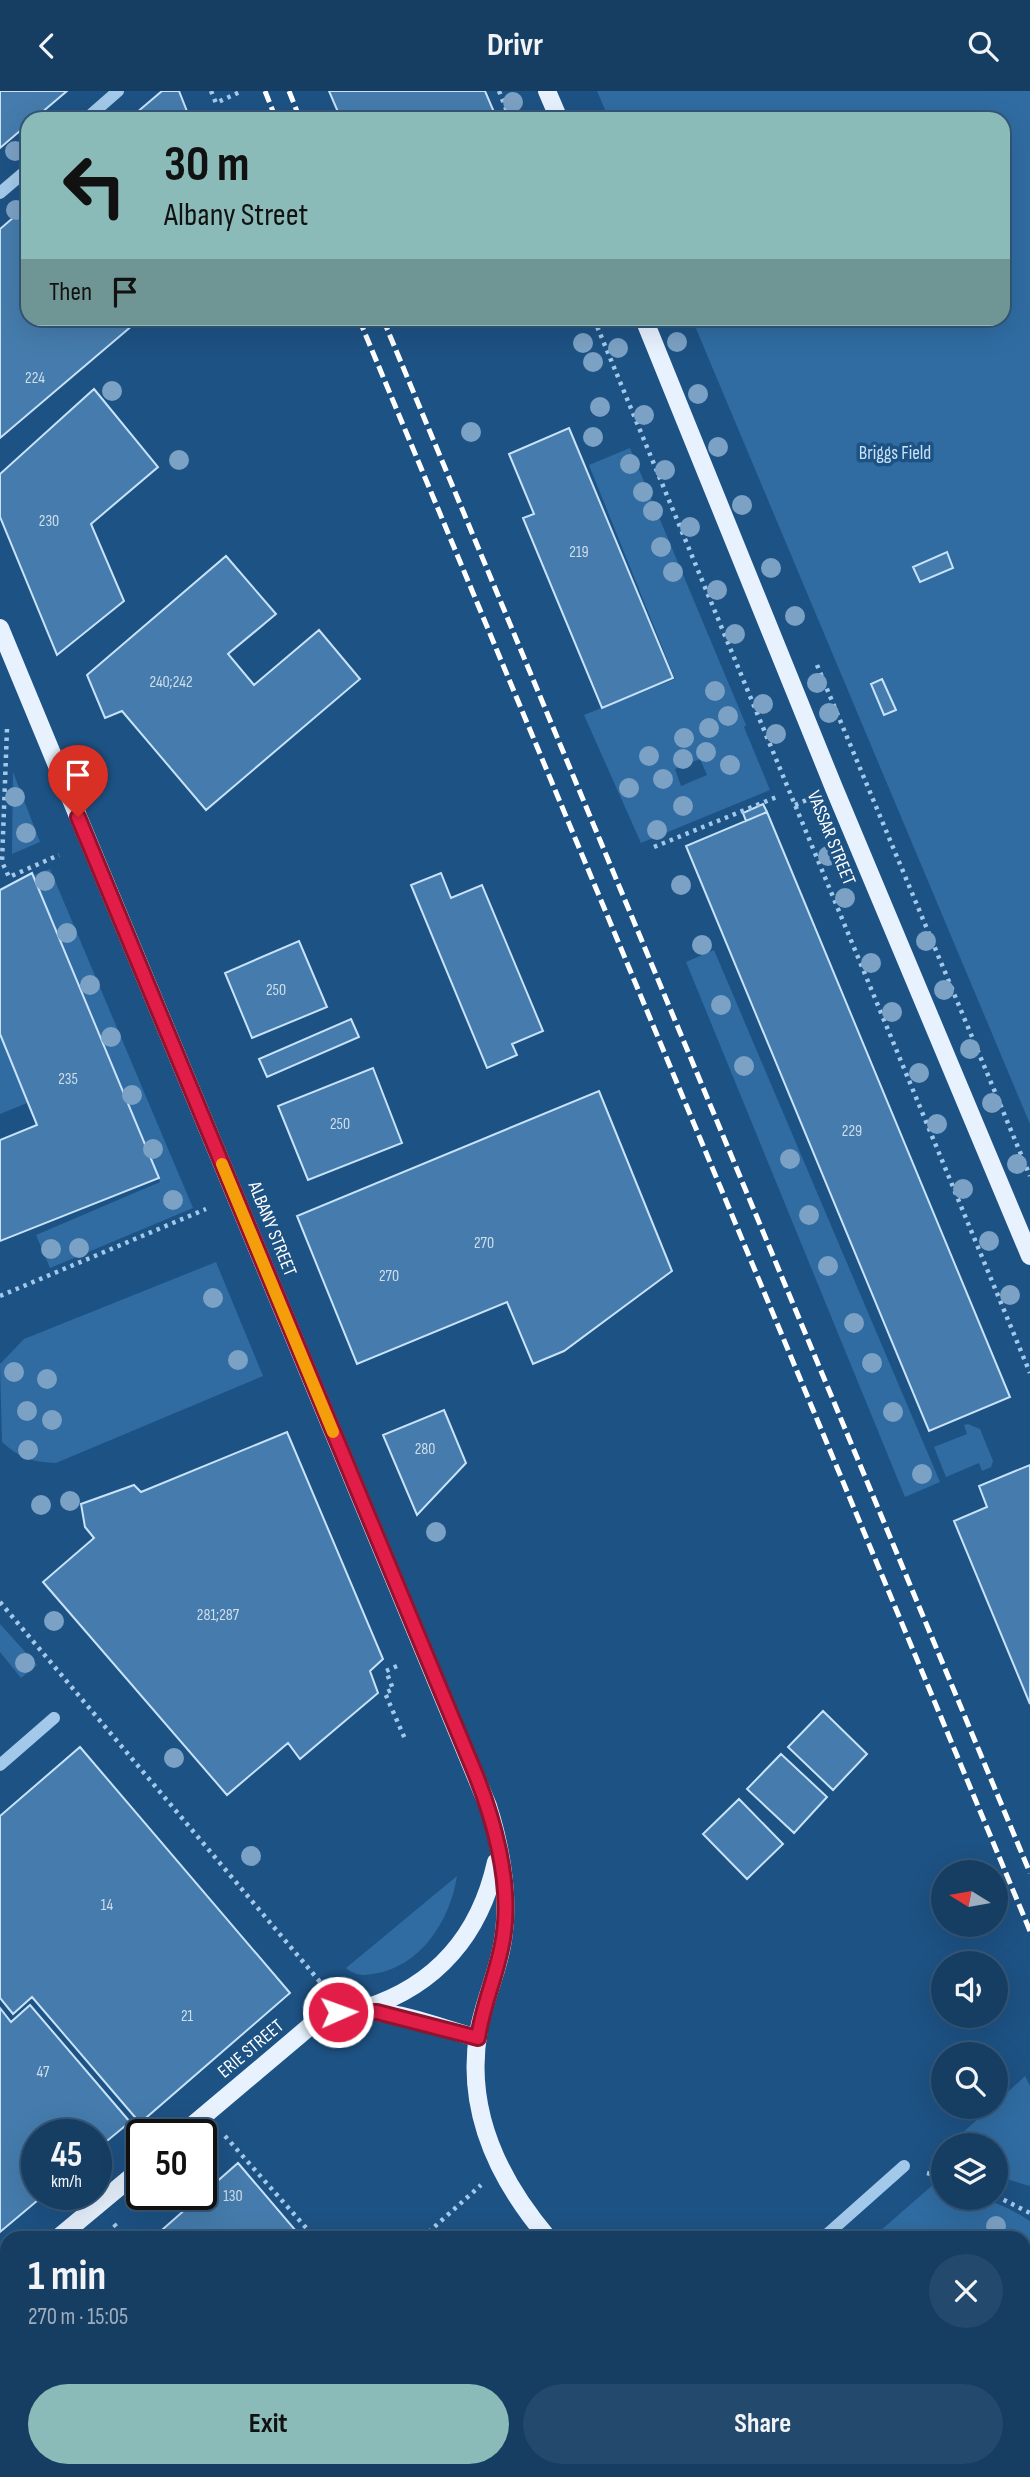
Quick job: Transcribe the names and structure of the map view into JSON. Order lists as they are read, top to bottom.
{
  "streets": {
    "main road": ["VASSAR STREET", "ALBANY STREET", "ERIE STREET"]
  },
  "crossings": [
    ["ALBANY STREET", "ERIE STREET"]
  ],
  "parks": ["Briggs Field"],
  "house_numbers": [
    "224",
    "230",
    "219",
    "240;242",
    "250",
    "235",
    "250",
    "229",
    "270",
    "270",
    "280",
    "281;287",
    "14",
    "21",
    "47",
    "130"
  ],
  "north": "left",
  "page": {
    "header": "Drivr",
    "turn": ["30 m", "Albany Street"],
    "then": "Then",
    "speed": "45 km/h",
    "limit": "50",
    "heading": ["1 min", "270 m · 15:05"],
    "buttons": ["Exit", "Share"]
  }
}
